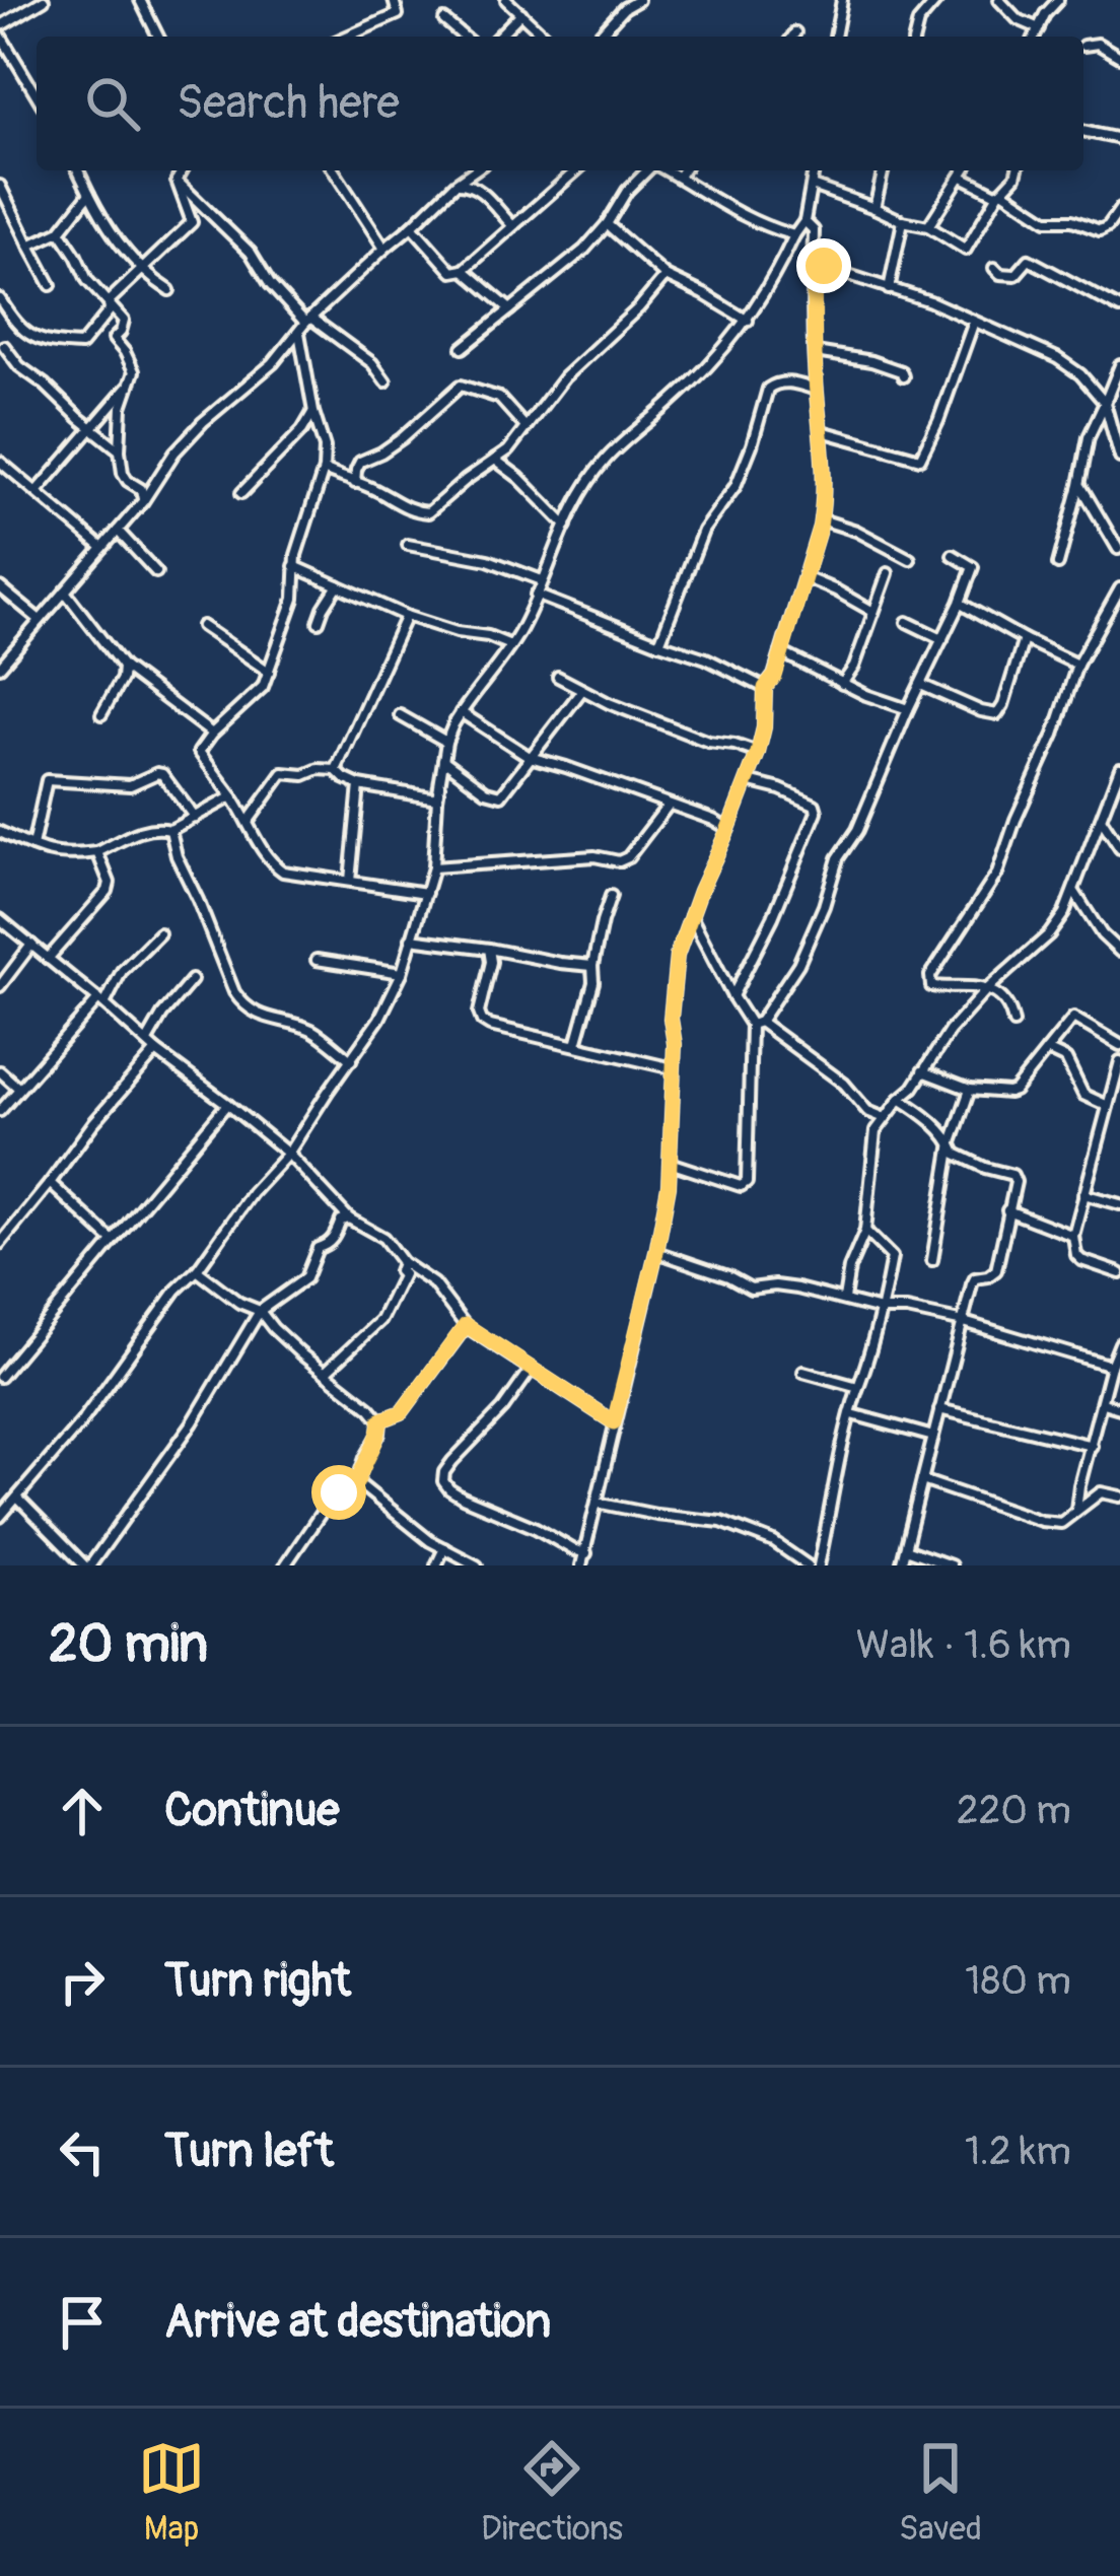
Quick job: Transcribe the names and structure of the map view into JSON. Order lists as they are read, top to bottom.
{
  "page": {
    "search": "Search here",
    "heading": ["20 min", "Walk · 1.6 km"],
    "list": [
      ["Continue", "220 m"],
      ["Turn right", "180 m"],
      ["Turn left", "1.2 km"],
      "Arrive at destination"
    ],
    "nav": ["Map", "Directions", "Saved"]
  }
}
